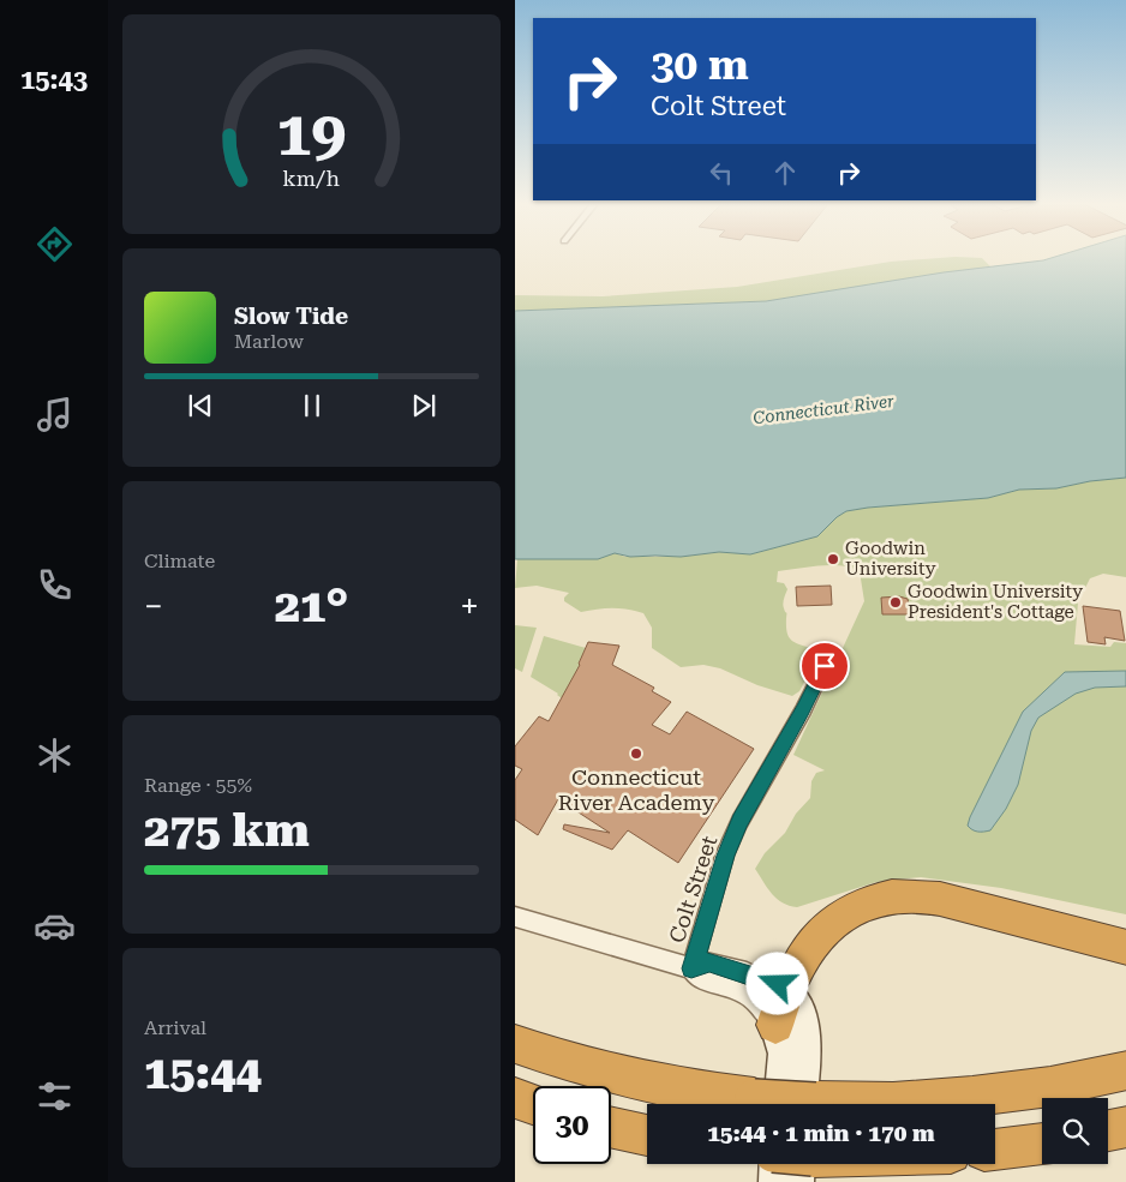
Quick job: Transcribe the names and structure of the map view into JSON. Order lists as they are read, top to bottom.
{
  "streets": {
    "street": ["Colt Street"]
  },
  "water": ["Connecticut River"],
  "places": ["Goodwin University", "Goodwin University President's Cottage", "Connecticut River Academy"],
  "page": {
    "tabs": "15:43",
    "turn": ["30 m", "Colt Street"],
    "song": ["Slow Tide", "Marlow"],
    "tile": [
      "Climate",
      ["Range · 55%", "275 km"],
      ["Arrival", "15:44"]
    ],
    "heat": ["−", "21°", "+"],
    "limit": "30",
    "trip": "15:44 · 1 min · 170 m",
    "gauge": ["19", "km/h"]
  }
}
